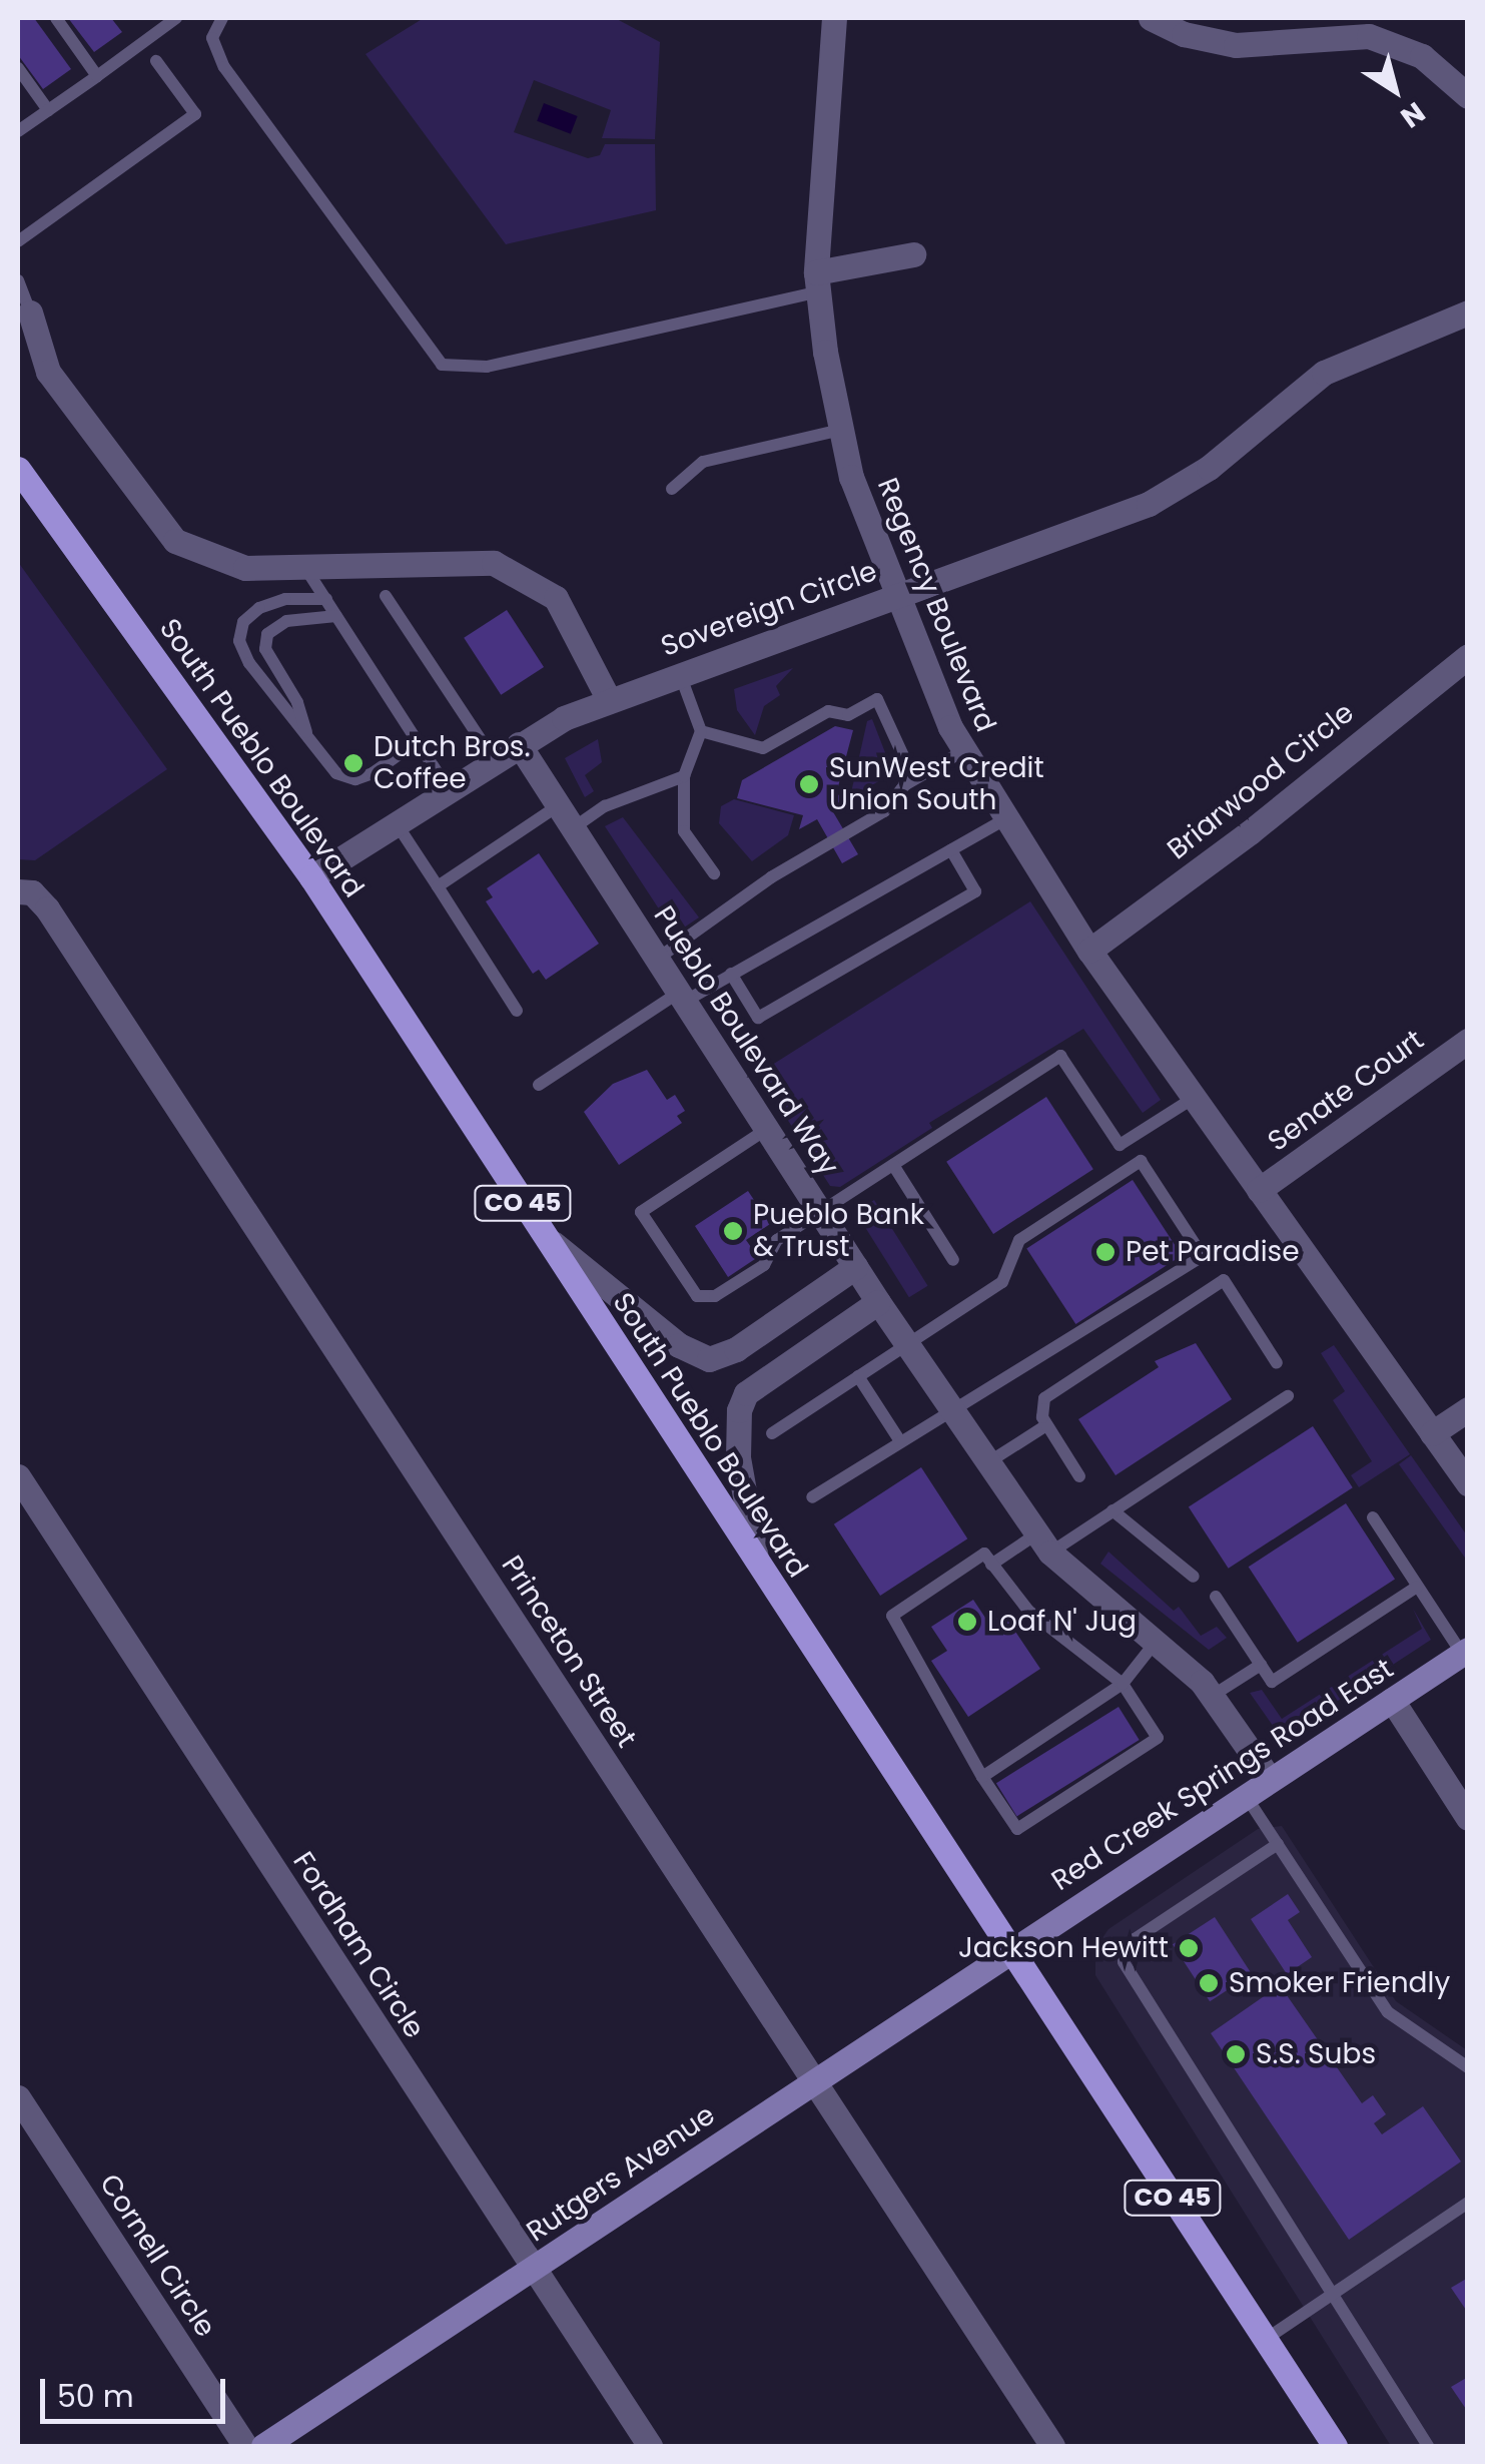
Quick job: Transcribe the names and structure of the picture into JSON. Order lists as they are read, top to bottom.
{
  "streets": {
    "main road": ["South Pueblo Boulevard", "CO 45"],
    "street": [
      "Regency Boulevard",
      "Sovereign Circle",
      "Briarwood Circle",
      "Pueblo Boulevard Way",
      "Senate Court",
      "Princeton Street",
      "Red Creek Springs Road East",
      "Fordham Circle",
      "Rutgers Avenue",
      "Cornell Circle"
    ]
  },
  "crossings": [
    ["Regency Boulevard", "Sovereign Circle"],
    ["Regency Boulevard", "Briarwood Circle"],
    ["Regency Boulevard", "Senate Court"],
    ["Sovereign Circle", "South Pueblo Boulevard"],
    ["Sovereign Circle", "Pueblo Boulevard Way"],
    ["South Pueblo Boulevard", "Red Creek Springs Road East"],
    ["South Pueblo Boulevard", "Rutgers Avenue"],
    ["Pueblo Boulevard Way", "Red Creek Springs Road East"],
    ["Princeton Street", "Rutgers Avenue"],
    ["Red Creek Springs Road East", "Rutgers Avenue"],
    ["Fordham Circle", "Rutgers Avenue"]
  ],
  "places": [
    "Dutch Bros. Coffee",
    "SunWest Credit Union South",
    "Pueblo Bank & Trust",
    "Pet Paradise",
    "Loaf N' Jug",
    "Jackson Hewitt",
    "Smoker Friendly",
    "S.S. Subs"
  ],
  "scale_bar": "50 m",
  "north": "bottom right"
}
